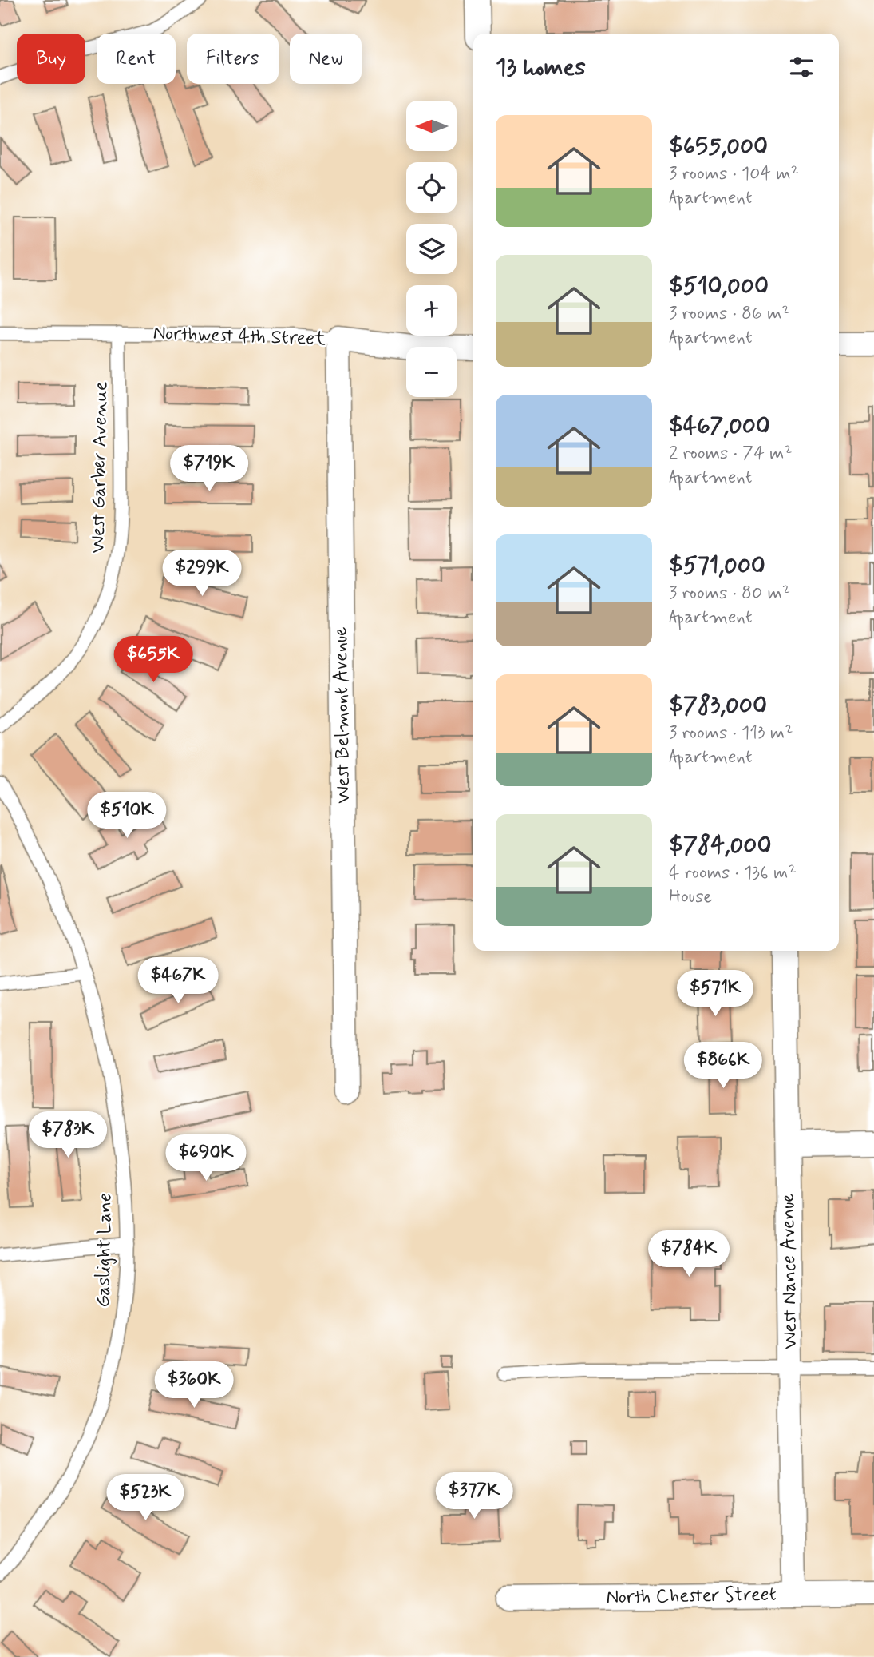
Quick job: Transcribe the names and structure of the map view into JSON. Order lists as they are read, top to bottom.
{
  "streets": {
    "street": [
      "Northwest 4th Street",
      "West Belmont Avenue",
      "West Nance Avenue",
      "North Chester Street"
    ],
    "lane": ["West Garber Avenue", "Gaslight Lane"]
  },
  "crossings": [
    ["Northwest 4th Street", "West Garber Avenue"],
    ["Northwest 4th Street", "West Belmont Avenue"],
    ["West Nance Avenue", "North Chester Street"]
  ],
  "north": "left",
  "page": {
    "chip": [
      "Buy",
      "Rent",
      "Filters",
      "New"
    ],
    "heading": "13 homes",
    "map_buttons": ["+", "−"],
    "list": [
      {
        "name": "$655,000",
        "note": "3 rooms · 104 m² · Apartment"
      },
      {
        "name": "$510,000",
        "note": "3 rooms · 86 m² · Apartment"
      },
      {
        "name": "$467,000",
        "note": "2 rooms · 74 m² · Apartment"
      },
      {
        "name": "$571,000",
        "note": "3 rooms · 80 m² · Apartment"
      },
      {
        "name": "$783,000",
        "note": "3 rooms · 113 m² · Apartment"
      },
      {
        "name": "$784,000",
        "note": "4 rooms · 136 m² · House"
      }
    ],
    "price": [
      "$719K",
      "$299K",
      "$655K",
      "$510K",
      "$467K",
      "$571K",
      "$866K",
      "$783K",
      "$690K",
      "$784K",
      "$360K",
      "$377K",
      "$523K"
    ]
  }
}
